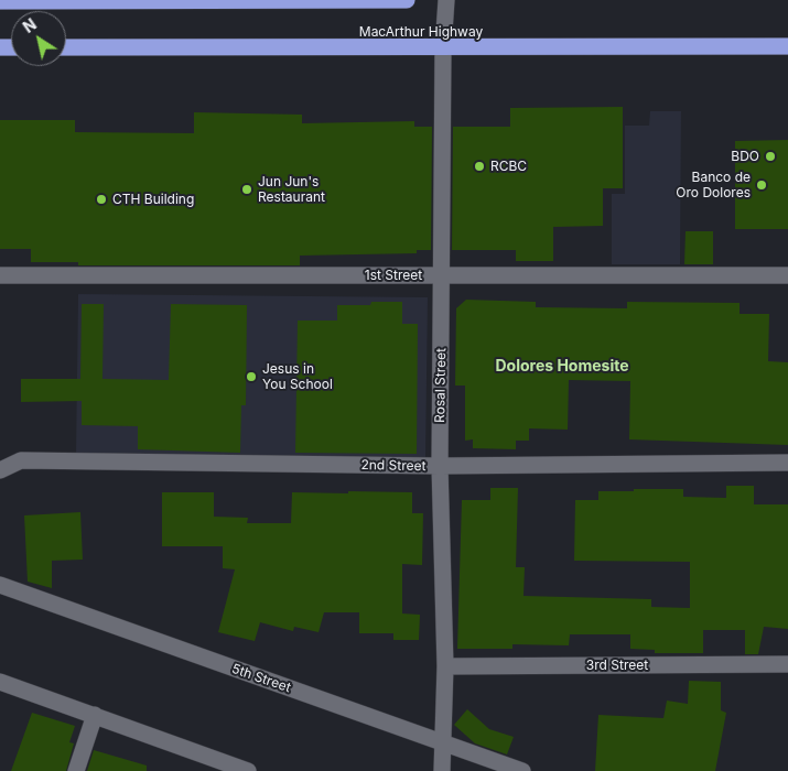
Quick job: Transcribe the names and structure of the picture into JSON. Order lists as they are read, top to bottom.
{
  "streets": {
    "highway": ["MacArthur Highway"],
    "street": [
      "1st Street",
      "Rosal Street",
      "2nd Street",
      "3rd Street",
      "5th Street"
    ]
  },
  "crossings": [
    ["MacArthur Highway", "Rosal Street"],
    ["1st Street", "Rosal Street"],
    ["Rosal Street", "2nd Street"],
    ["Rosal Street", "3rd Street"],
    ["Rosal Street", "5th Street"]
  ],
  "districts": ["Dolores Homesite"],
  "places": [
    "BDO",
    "RCBC",
    "Banco de Oro Dolores",
    "Jun Jun's Restaurant",
    "CTH Building",
    "Jesus in You School"
  ],
  "north": "top left"
}
